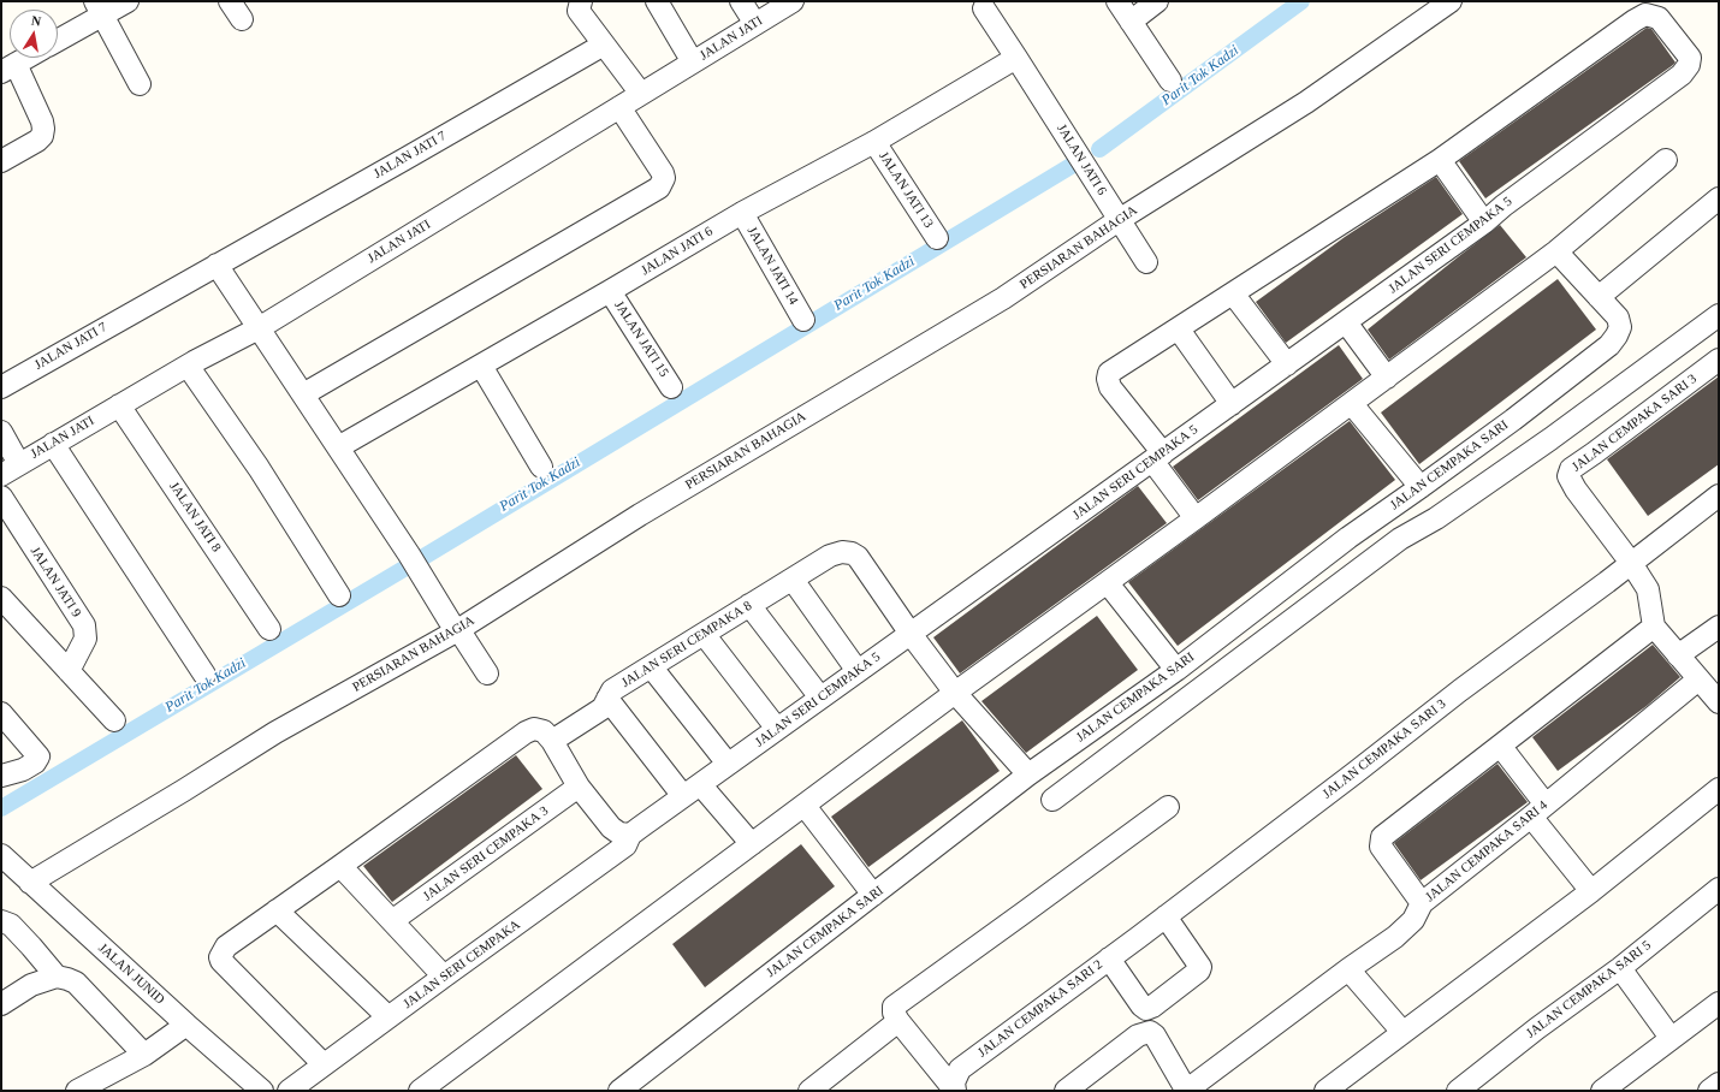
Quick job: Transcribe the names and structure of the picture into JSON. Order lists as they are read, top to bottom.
{
  "streets": {
    "street": [
      "JALAN JATI",
      "JALAN JATI 7",
      "JALAN JATI 6",
      "JALAN JATI 13",
      "JALAN SERI CEMPAKA 5",
      "PERSIARAN BAHAGIA",
      "JALAN JATI 14",
      "JALAN JATI 15",
      "JALAN CEMPAKA SARI 3",
      "JALAN CEMPAKA SARI",
      "JALAN JATI 8",
      "JALAN JATI 9",
      "JALAN SERI CEMPAKA 8",
      "JALAN CEMPAKA SARI 4",
      "JALAN SERI CEMPAKA 3",
      "JALAN SERI CEMPAKA",
      "JALAN JUNID",
      "JALAN CEMPAKA SARI 5",
      "JALAN CEMPAKA SARI 2"
    ]
  },
  "crossings": [
    ["JALAN JATI", "JALAN JATI 8"],
    ["JALAN JATI 6", "JALAN JATI 13"],
    ["JALAN JATI 6", "PERSIARAN BAHAGIA"],
    ["JALAN JATI 6", "JALAN JATI 14"],
    ["JALAN JATI 6", "JALAN JATI 15"],
    ["JALAN SERI CEMPAKA 5", "JALAN SERI CEMPAKA 8"],
    ["JALAN SERI CEMPAKA 5", "JALAN SERI CEMPAKA"],
    ["PERSIARAN BAHAGIA", "JALAN JUNID"],
    ["JALAN CEMPAKA SARI 3", "JALAN CEMPAKA SARI 2"]
  ],
  "water": ["Parit Tok Kadzi"],
  "north": "top"
}
